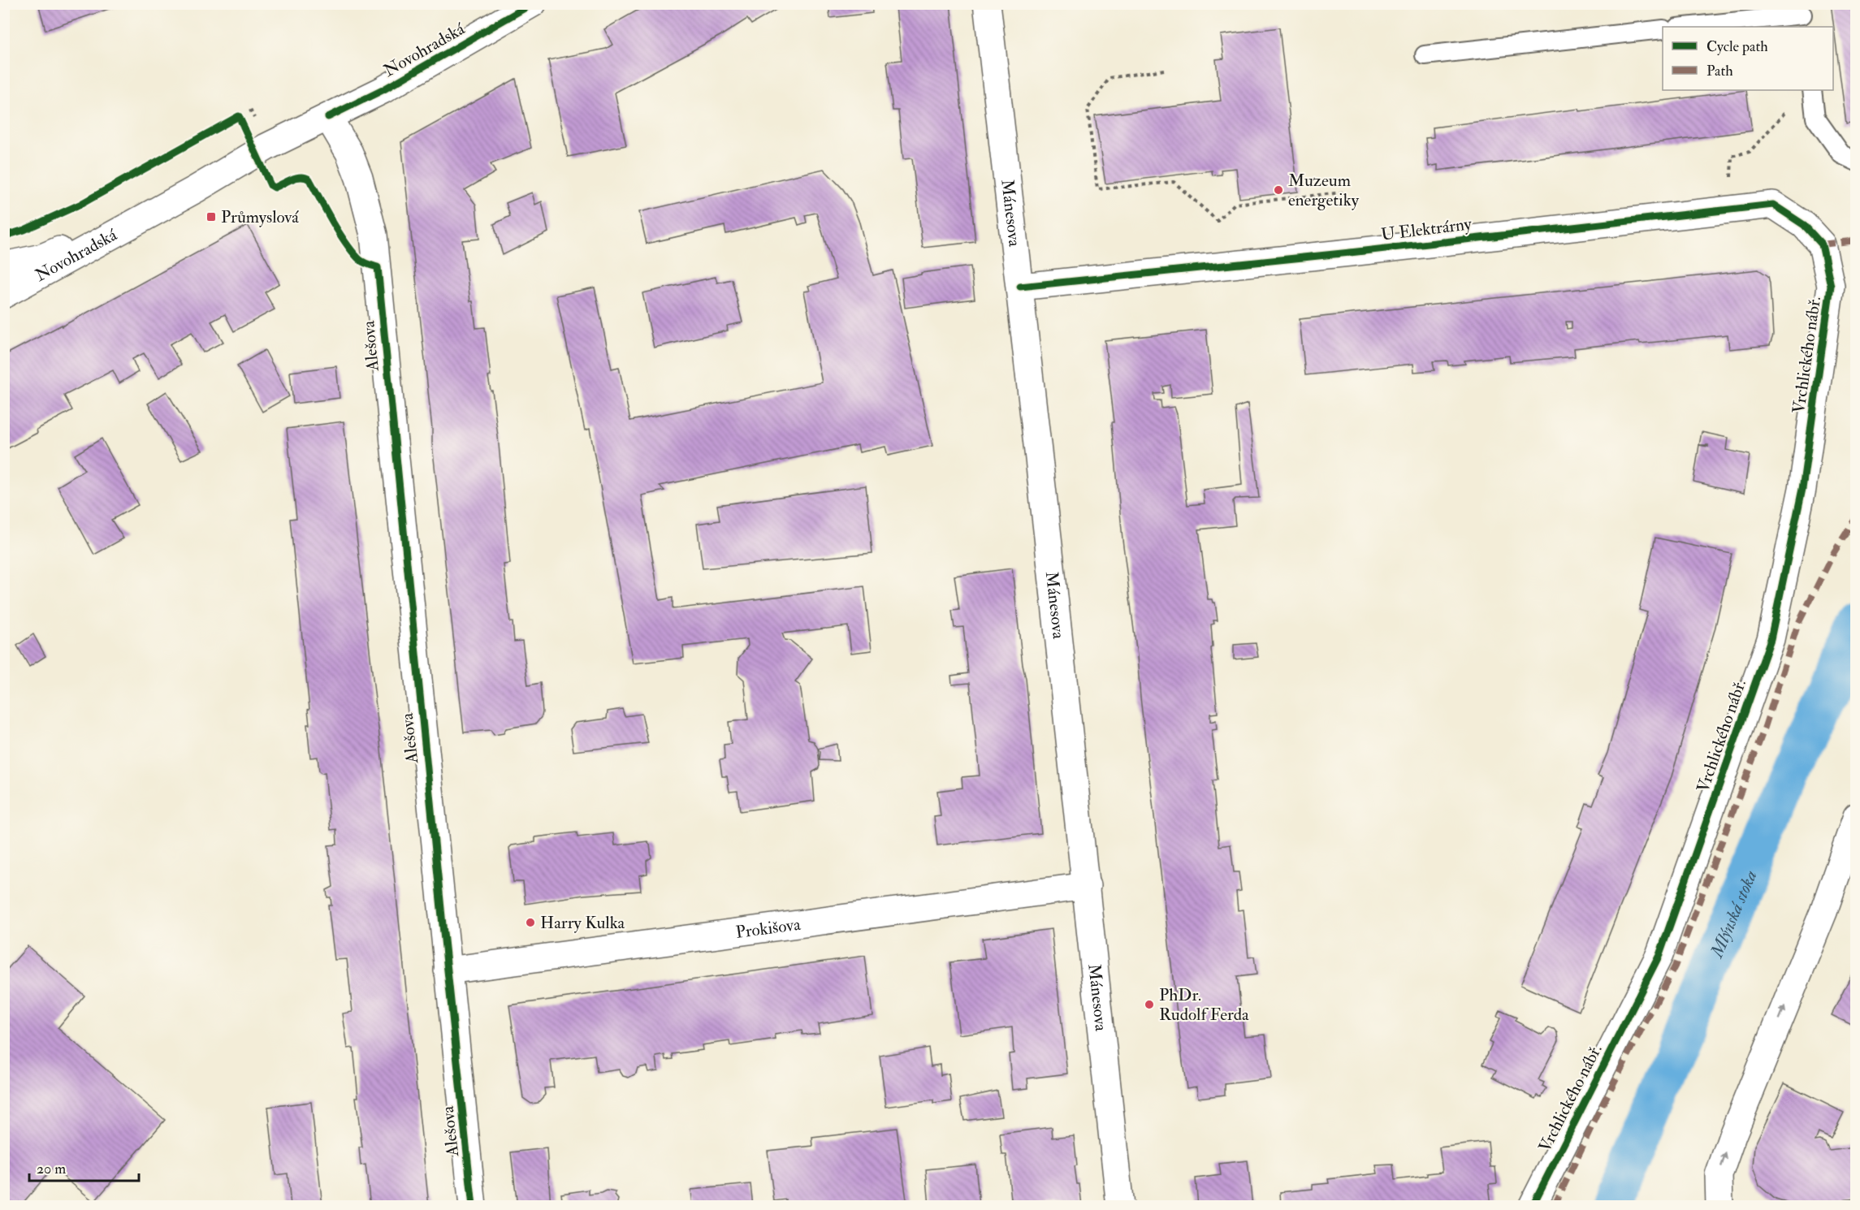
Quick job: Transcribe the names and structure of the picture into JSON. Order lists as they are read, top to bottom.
{
  "streets": {
    "street": [
      "Novohradská",
      "Mánesova",
      "U Elektrárny",
      "Alešova",
      "Vrchlického nábř.",
      "Prokišova"
    ]
  },
  "crossings": [
    ["Novohradská", "Alešova"],
    ["Mánesova", "U Elektrárny"],
    ["Mánesova", "Prokišova"],
    ["U Elektrárny", "Vrchlického nábř."],
    ["Alešova", "Prokišova"]
  ],
  "water": ["Mlýnská stoka"],
  "places": {
    "other": ["Muzeum energetiky", "Harry Kulka", "PhDr. Rudolf Ferda"],
    "transit": ["Průmyslová"]
  },
  "legend": ["Cycle path", "Path"],
  "scale_bar": "20 m"
}
